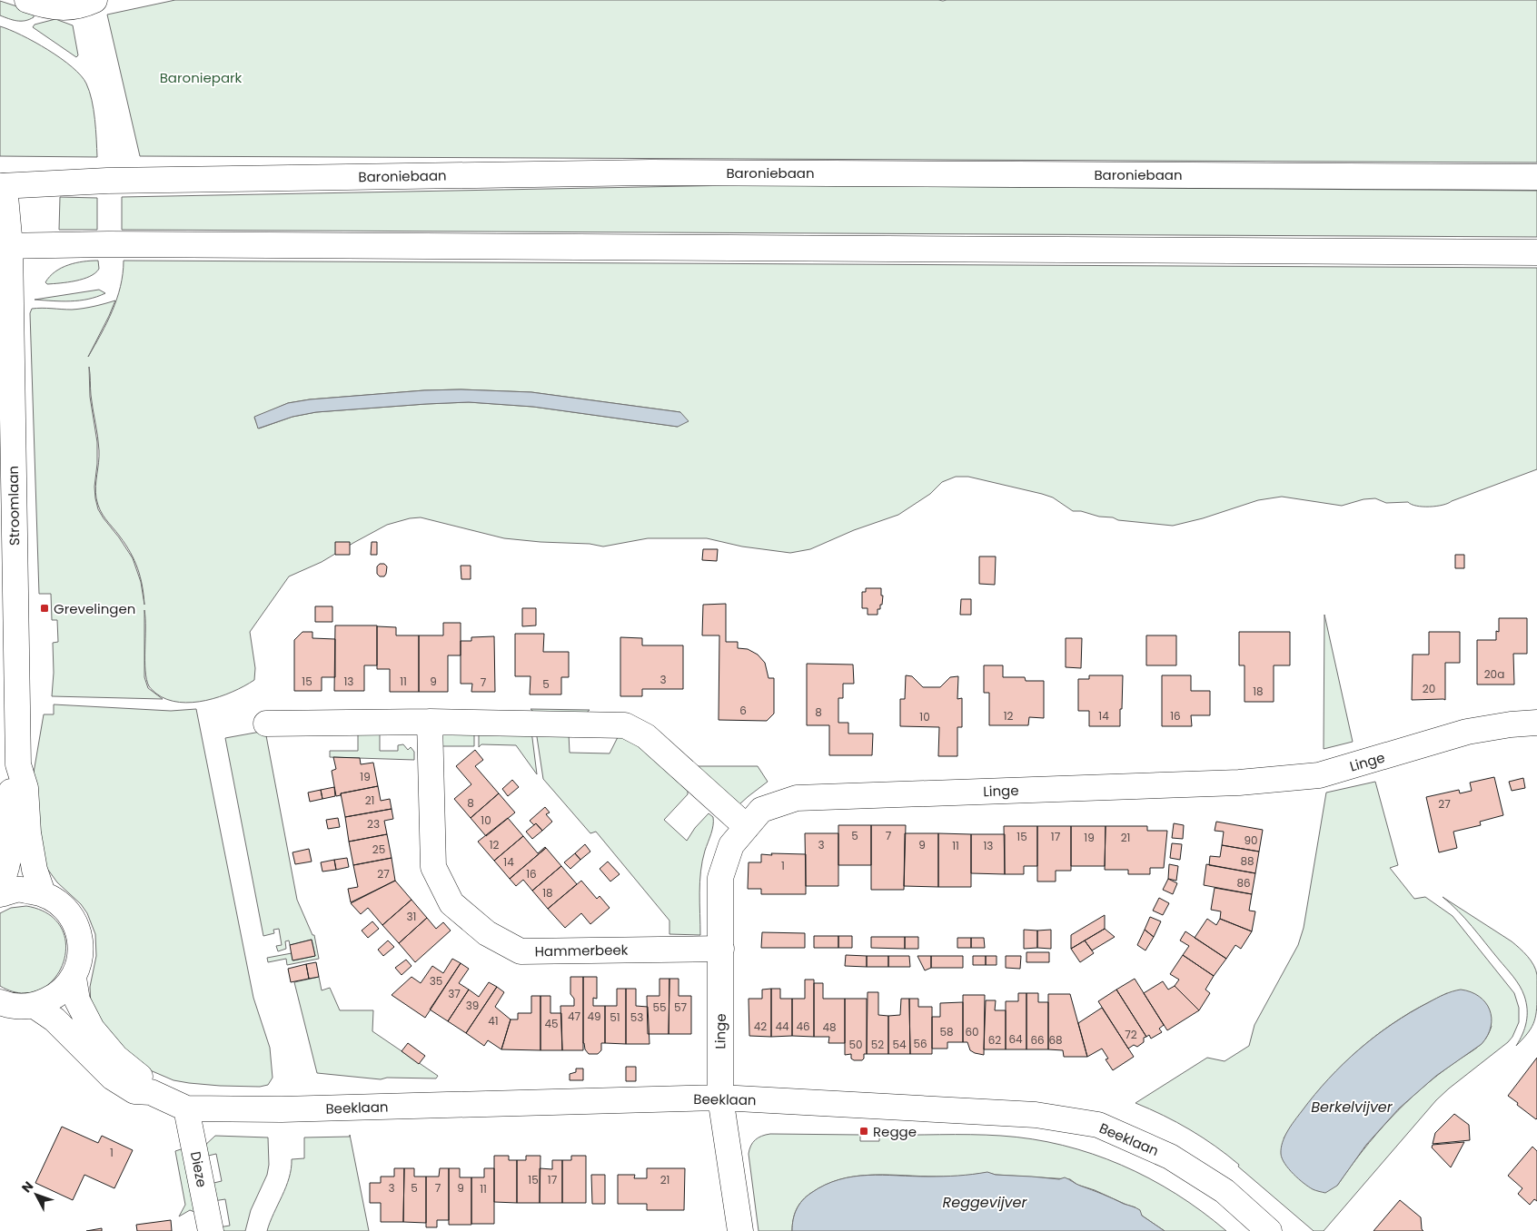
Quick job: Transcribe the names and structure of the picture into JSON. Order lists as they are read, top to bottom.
{
  "streets": {
    "street": [
      "Baroniebaan",
      "Stroomlaan",
      "Linge",
      "Hammerbeek",
      "Beeklaan",
      "Dieze"
    ]
  },
  "crossings": [
    ["Baroniebaan", "Stroomlaan"],
    ["Linge", "Hammerbeek"],
    ["Linge", "Beeklaan"],
    ["Beeklaan", "Dieze"]
  ],
  "water": ["Berkelvijver", "Reggevijver"],
  "parks": ["Baroniepark"],
  "places": {
    "transit": ["Grevelingen", "Regge"]
  },
  "house_numbers": [
    "20a",
    "3",
    "15",
    "13",
    "11",
    "9",
    "7",
    "5",
    "20",
    "18",
    "6",
    "8",
    "12",
    "14",
    "16",
    "10",
    "19",
    "21",
    "8",
    "27",
    "10",
    "23",
    "5",
    "7",
    "15",
    "17",
    "19",
    "21",
    "90",
    "12",
    "3",
    "9",
    "11",
    "13",
    "25",
    "88",
    "14",
    "1",
    "27",
    "16",
    "86",
    "18",
    "31",
    "35",
    "37",
    "39",
    "55",
    "57",
    "47",
    "49",
    "51",
    "53",
    "41",
    "45",
    "42",
    "44",
    "46",
    "48",
    "58",
    "60",
    "72",
    "64",
    "62",
    "66",
    "68",
    "56",
    "50",
    "52",
    "54",
    "1",
    "15",
    "17",
    "21",
    "3",
    "5",
    "7",
    "9",
    "11"
  ],
  "north": "top left"
}
